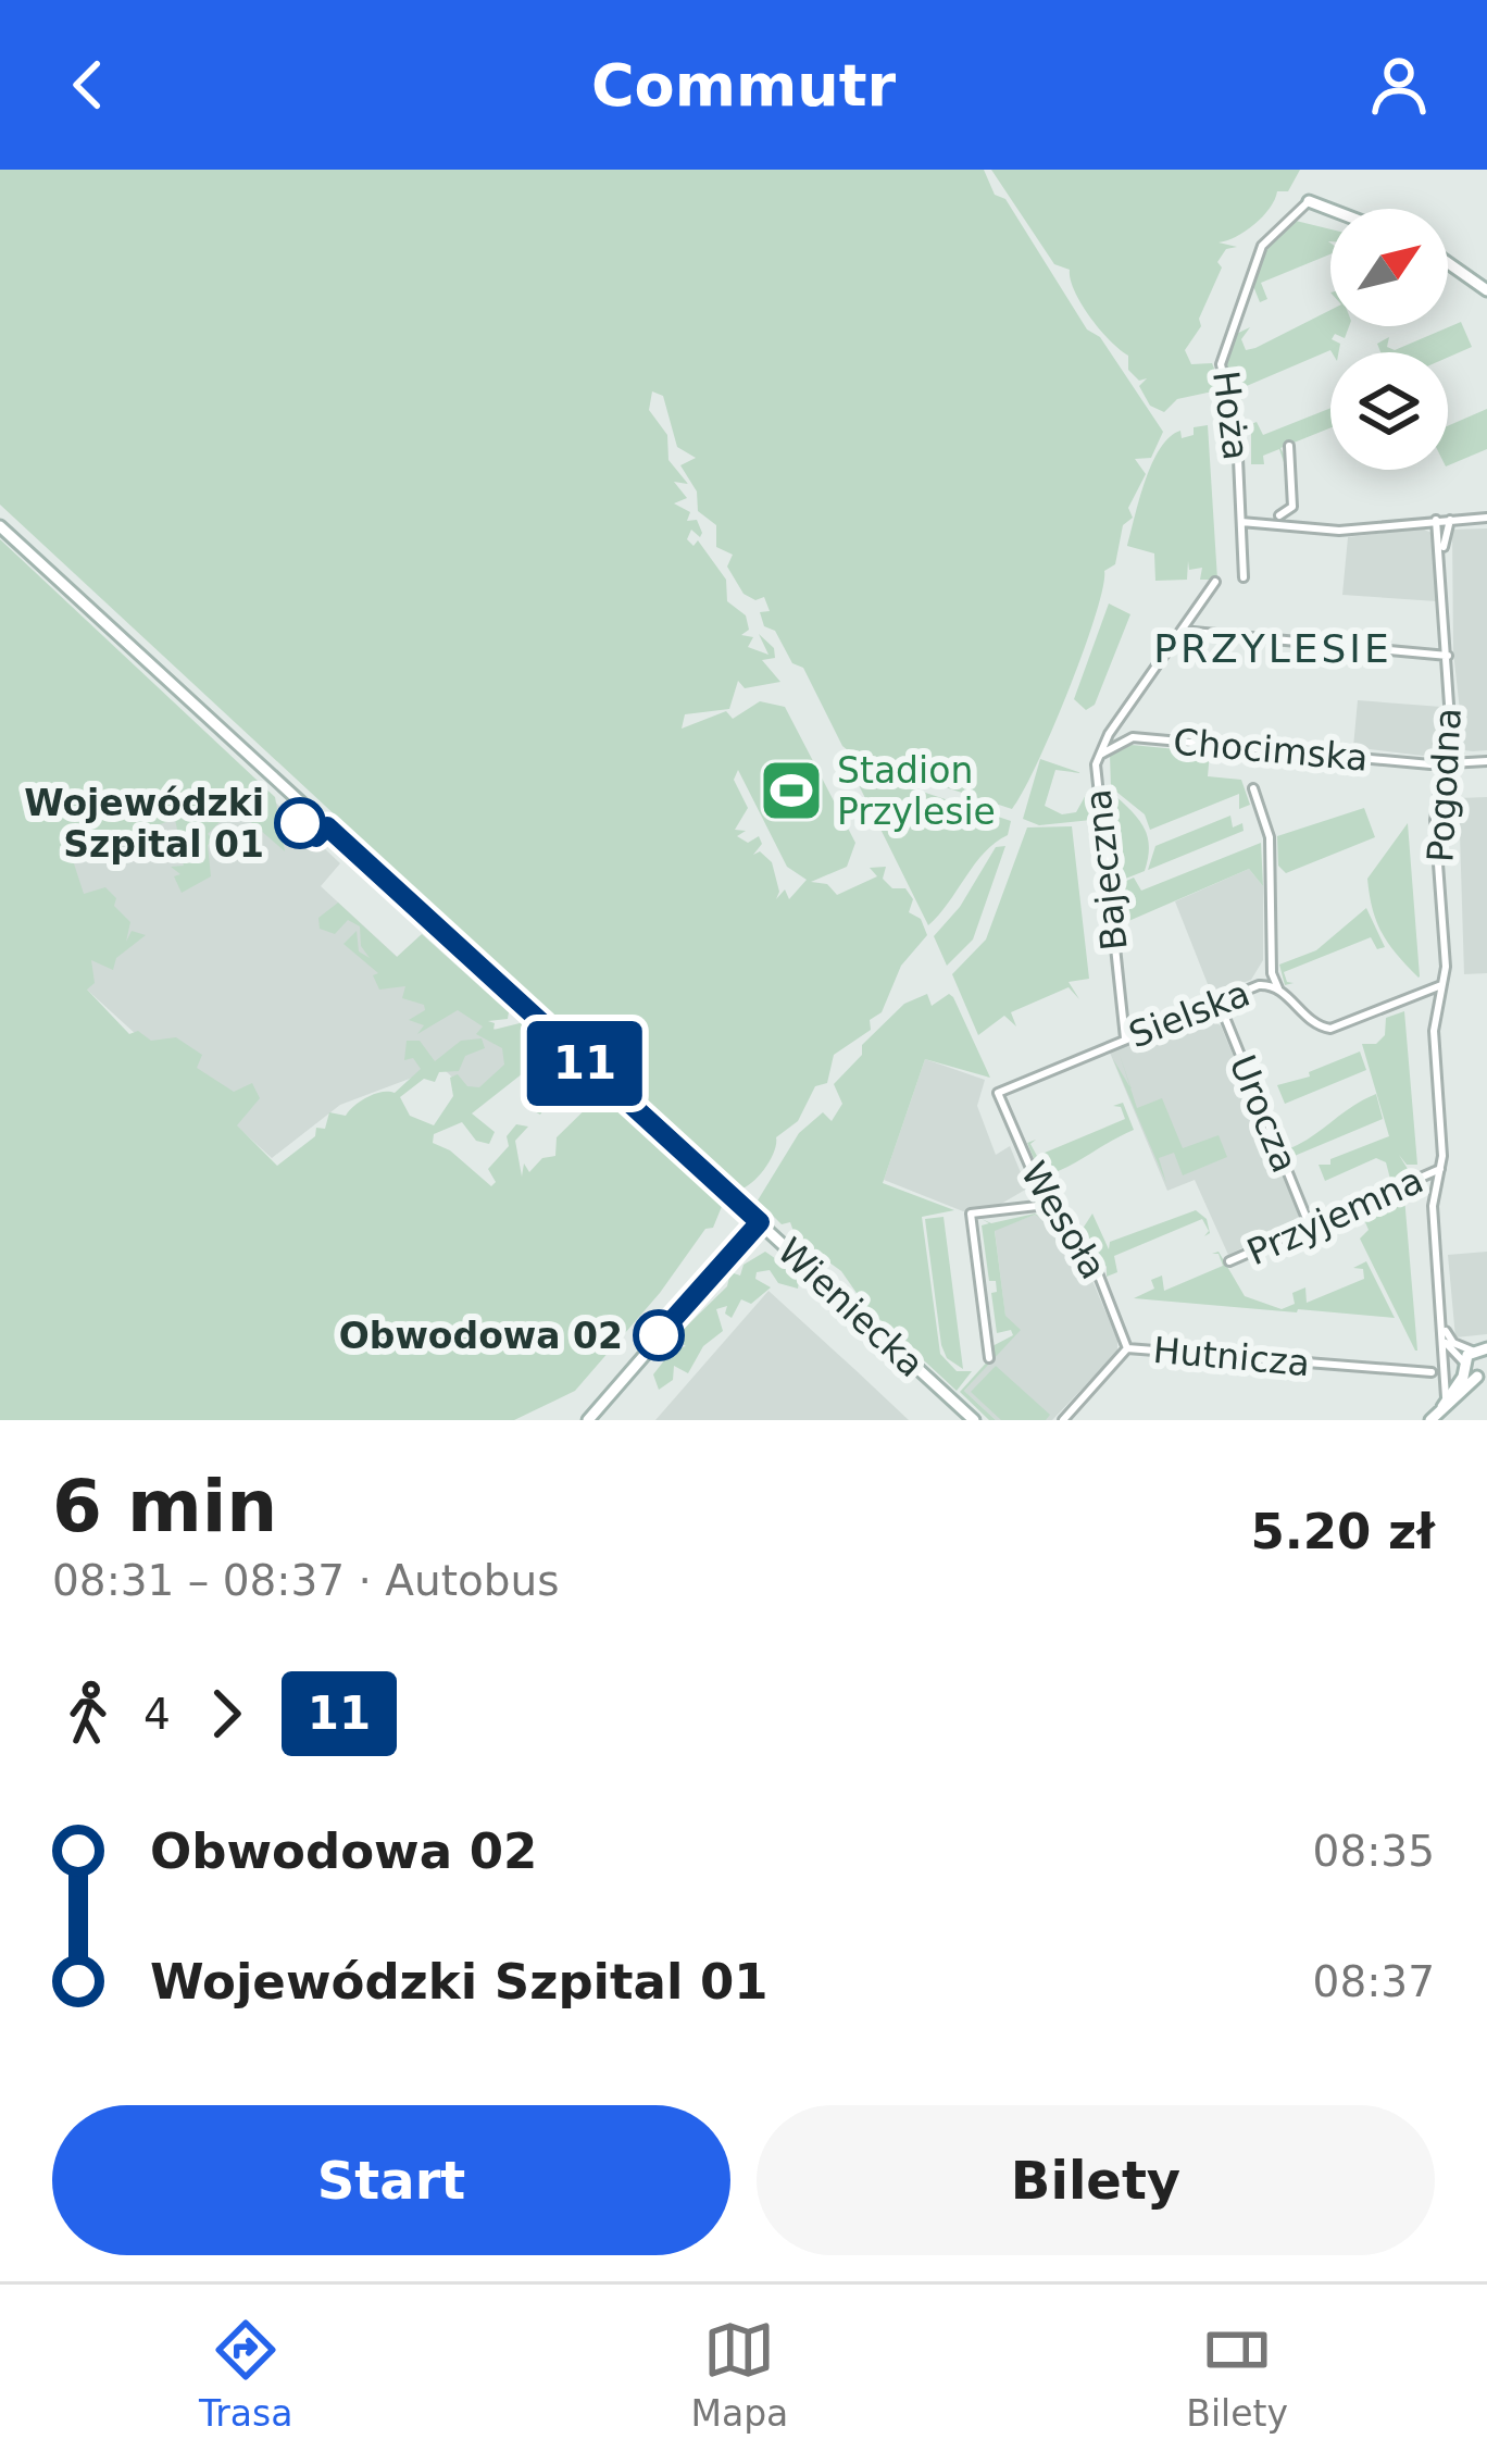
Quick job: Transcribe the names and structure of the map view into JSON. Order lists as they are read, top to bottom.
{
  "streets": {
    "street": [
      "Hoża",
      "Chocimska",
      "Pogodna",
      "Bajeczna",
      "Sielska",
      "Urocza",
      "Przyjemna",
      "Wesoła",
      "Wieniecka",
      "Hutnicza"
    ]
  },
  "crossings": [
    ["Chocimska", "Pogodna"],
    ["Chocimska", "Bajeczna"],
    ["Pogodna", "Sielska"],
    ["Pogodna", "Przyjemna"],
    ["Bajeczna", "Sielska"],
    ["Sielska", "Urocza"],
    ["Sielska", "Wesoła"],
    ["Urocza", "Przyjemna"],
    ["Wesoła", "Hutnicza"]
  ],
  "districts": ["PRZYLESIE"],
  "places": {
    "sports": ["Stadion Przylesie"],
    "other": ["Wojewódzki Szpital 01", "Obwodowa 02"]
  },
  "lines": ["bus line 11"],
  "north": "top right",
  "page": {
    "header": "Commutr",
    "on_map": "11",
    "heading": ["6 min", "08:31 – 08:37 · Autobus", "5.20 zł"],
    "legs": ["4", "11"],
    "list": [
      {
        "name": "Obwodowa 02",
        "value": "08:35"
      },
      {
        "name": "Wojewódzki Szpital 01",
        "value": "08:37"
      }
    ],
    "buttons": ["Start", "Bilety"],
    "tabs": ["Trasa", "Mapa", "Bilety"]
  }
}
